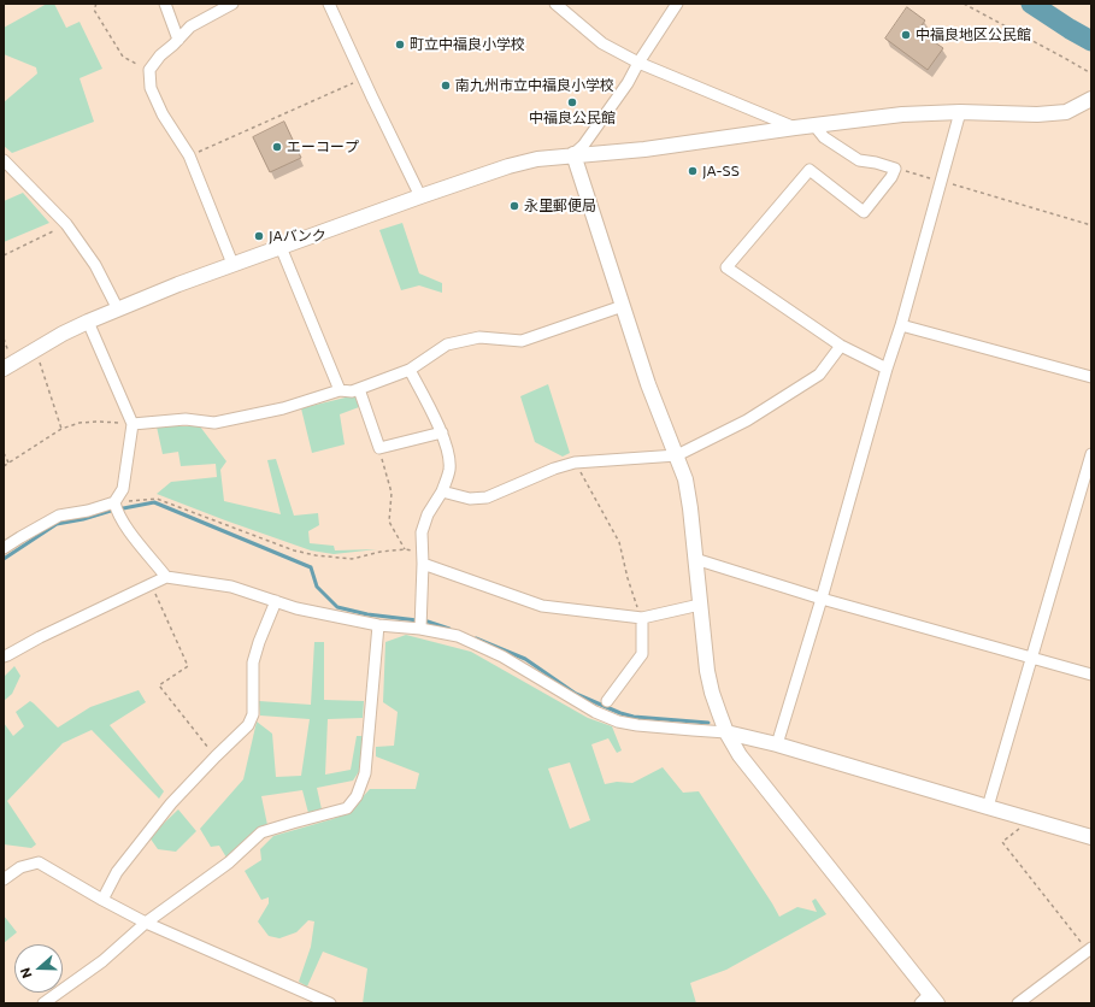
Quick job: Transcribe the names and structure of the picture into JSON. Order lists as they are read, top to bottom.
{
  "places": [
    "中福良地区公民館",
    "町立中福良小学校",
    "南九州市立中福良小学校",
    "中福良公民館",
    "エーコープ",
    "JA-SS",
    "永里郵便局",
    "JAバンク"
  ],
  "north": "left"
}
